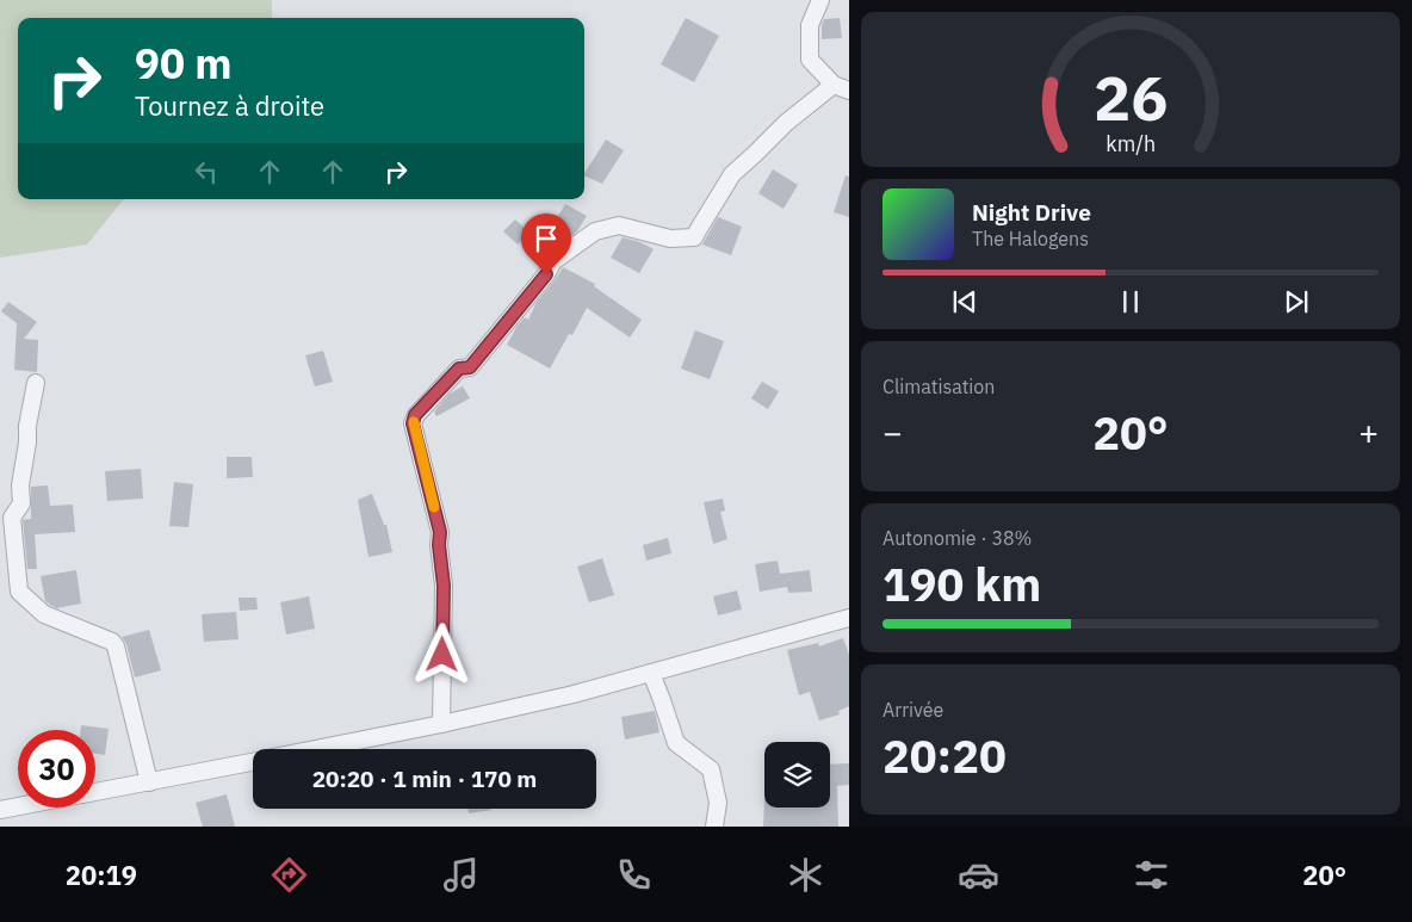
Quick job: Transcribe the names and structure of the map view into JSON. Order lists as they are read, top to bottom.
{
  "page": {
    "turn": ["90 m", "Tournez à droite"],
    "song": ["Night Drive", "The Halogens"],
    "tile": [
      "Climatisation",
      ["Autonomie · 38%", "190 km"],
      ["Arrivée", "20:20"]
    ],
    "heat": ["−", "20°", "+"],
    "limit": "30",
    "trip": "20:20 · 1 min · 170 m",
    "tabs": ["20:19", "20°"],
    "gauge": ["26", "km/h"]
  }
}
